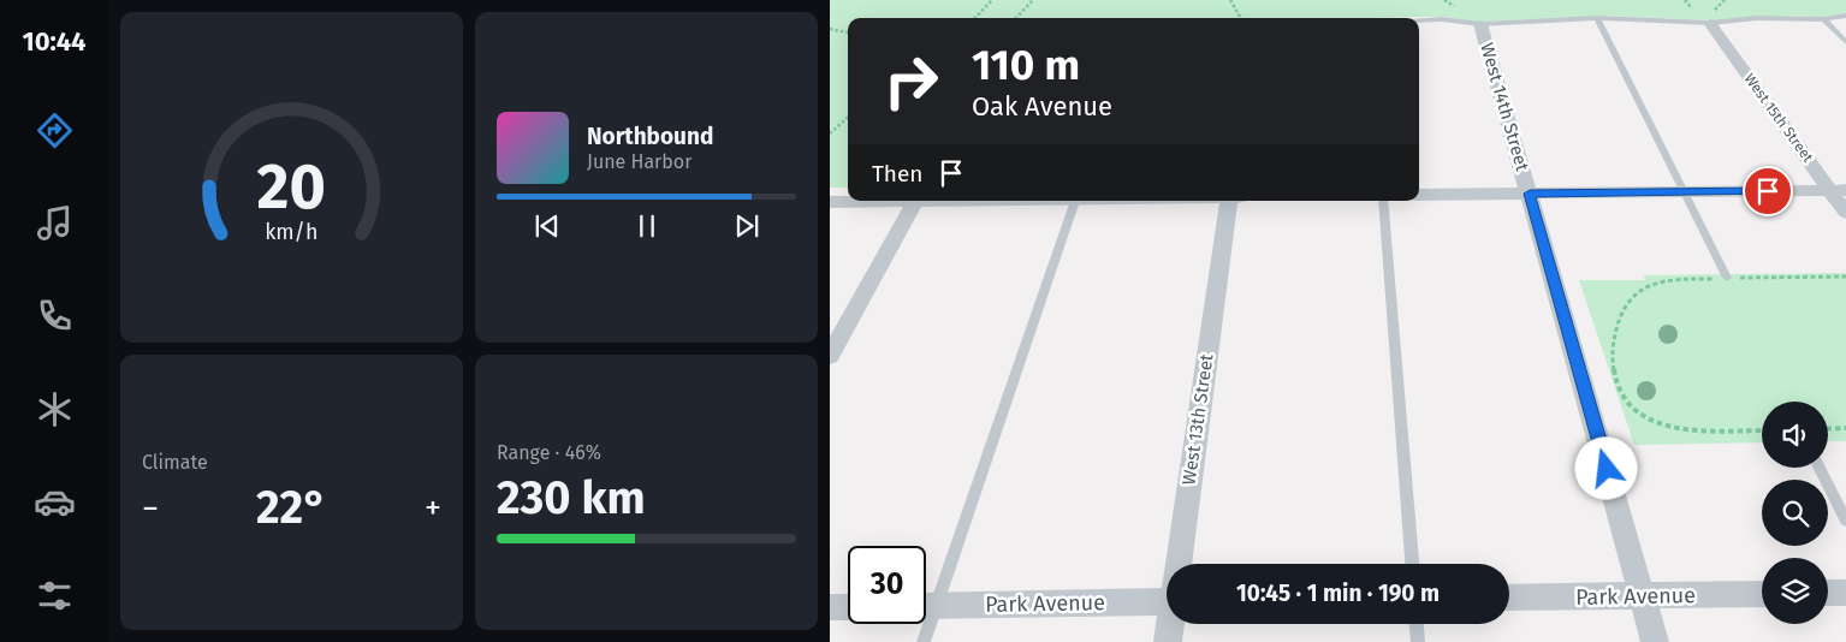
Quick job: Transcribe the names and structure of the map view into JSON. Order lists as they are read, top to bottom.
{
  "streets": {
    "street": [
      "West 14th Street",
      "West 15th Street",
      "West 13th Street",
      "Park Avenue"
    ]
  },
  "crossings": [
    ["West 14th Street", "Park Avenue"]
  ],
  "page": {
    "tabs": "10:44",
    "turn": ["110 m", "Oak Avenue"],
    "song": ["Northbound", "June Harbor"],
    "then": "Then",
    "tile": [
      "Climate",
      ["Range · 46%", "230 km"]
    ],
    "heat": ["−", "22°", "+"],
    "limit": "30",
    "trip": "10:45 · 1 min · 190 m",
    "gauge": ["20", "km/h"]
  }
}
